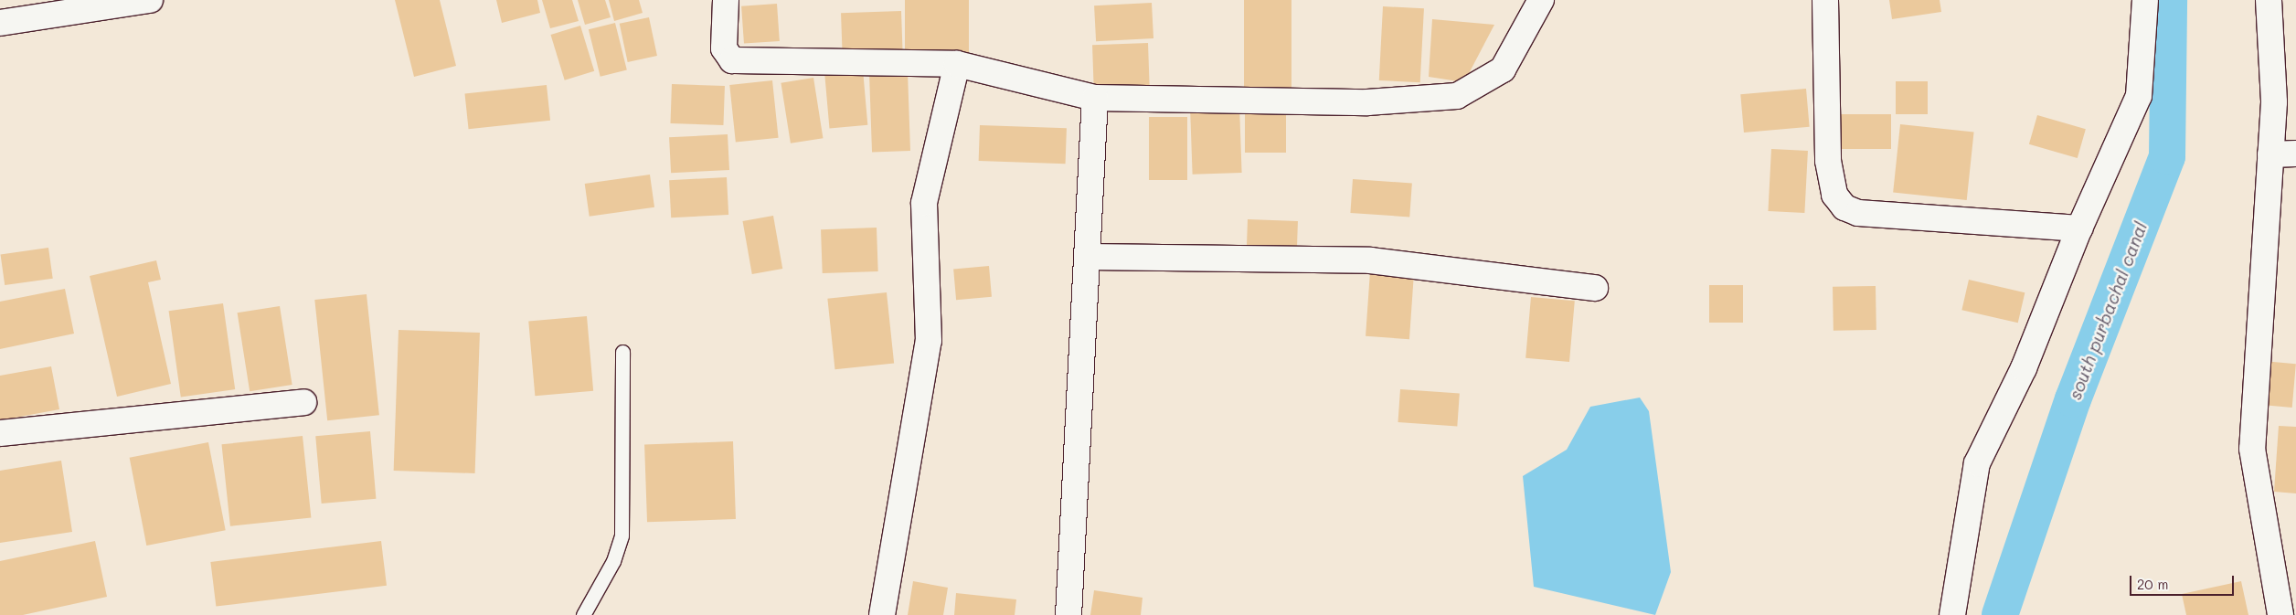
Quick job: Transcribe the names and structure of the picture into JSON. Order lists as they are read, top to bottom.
{
  "water": ["south purbachal canal"],
  "scale_bar": "20 m"
}
